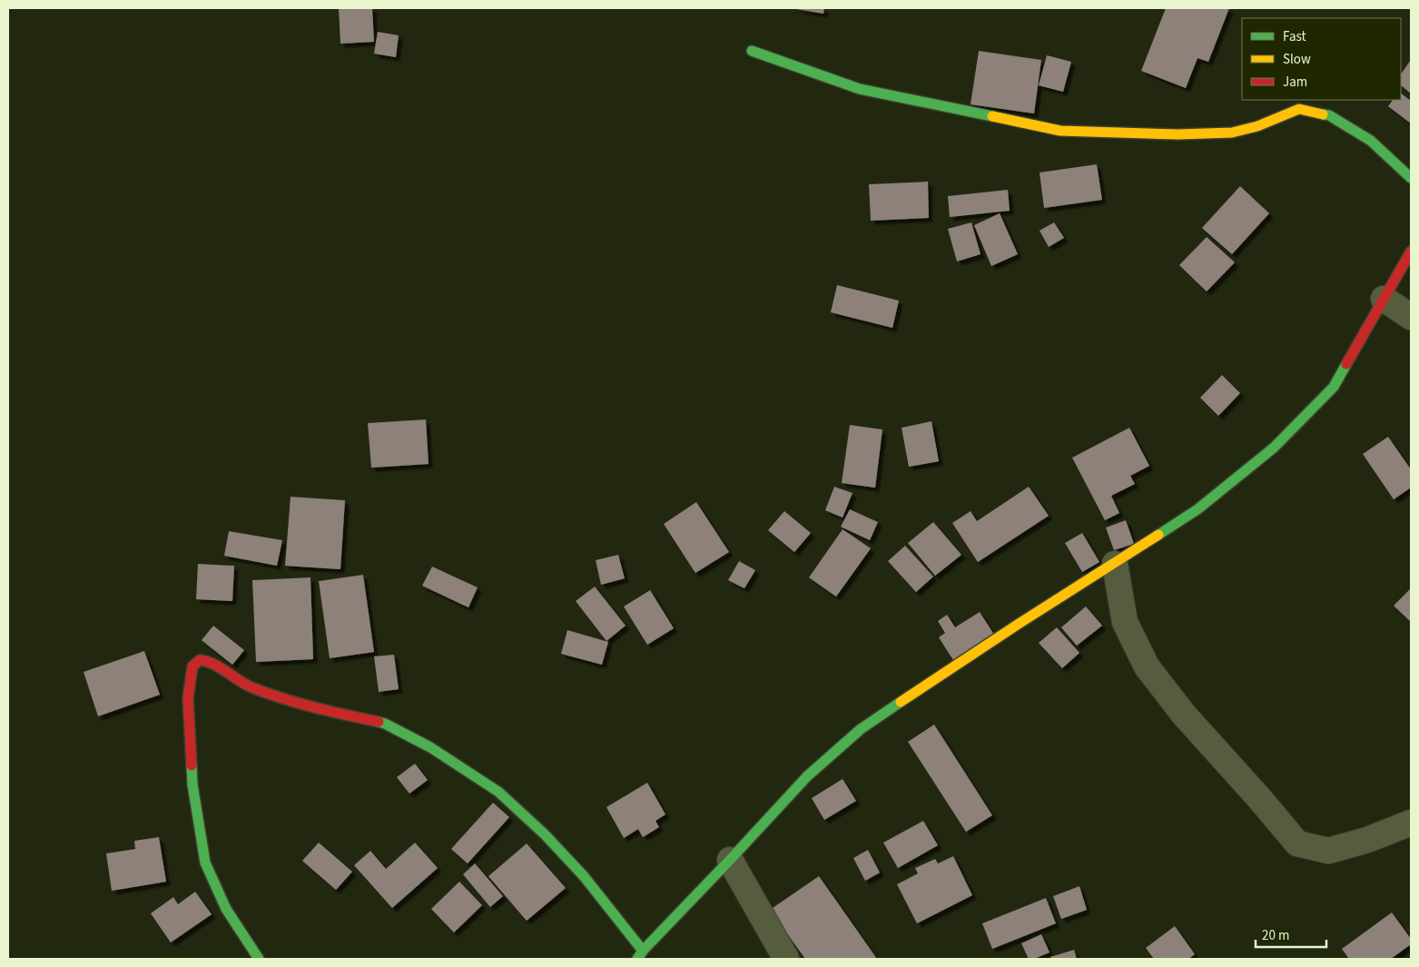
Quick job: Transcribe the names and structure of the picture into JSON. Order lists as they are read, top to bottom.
{
  "legend": ["Fast", "Slow", "Jam"],
  "scale_bar": "20 m"
}
